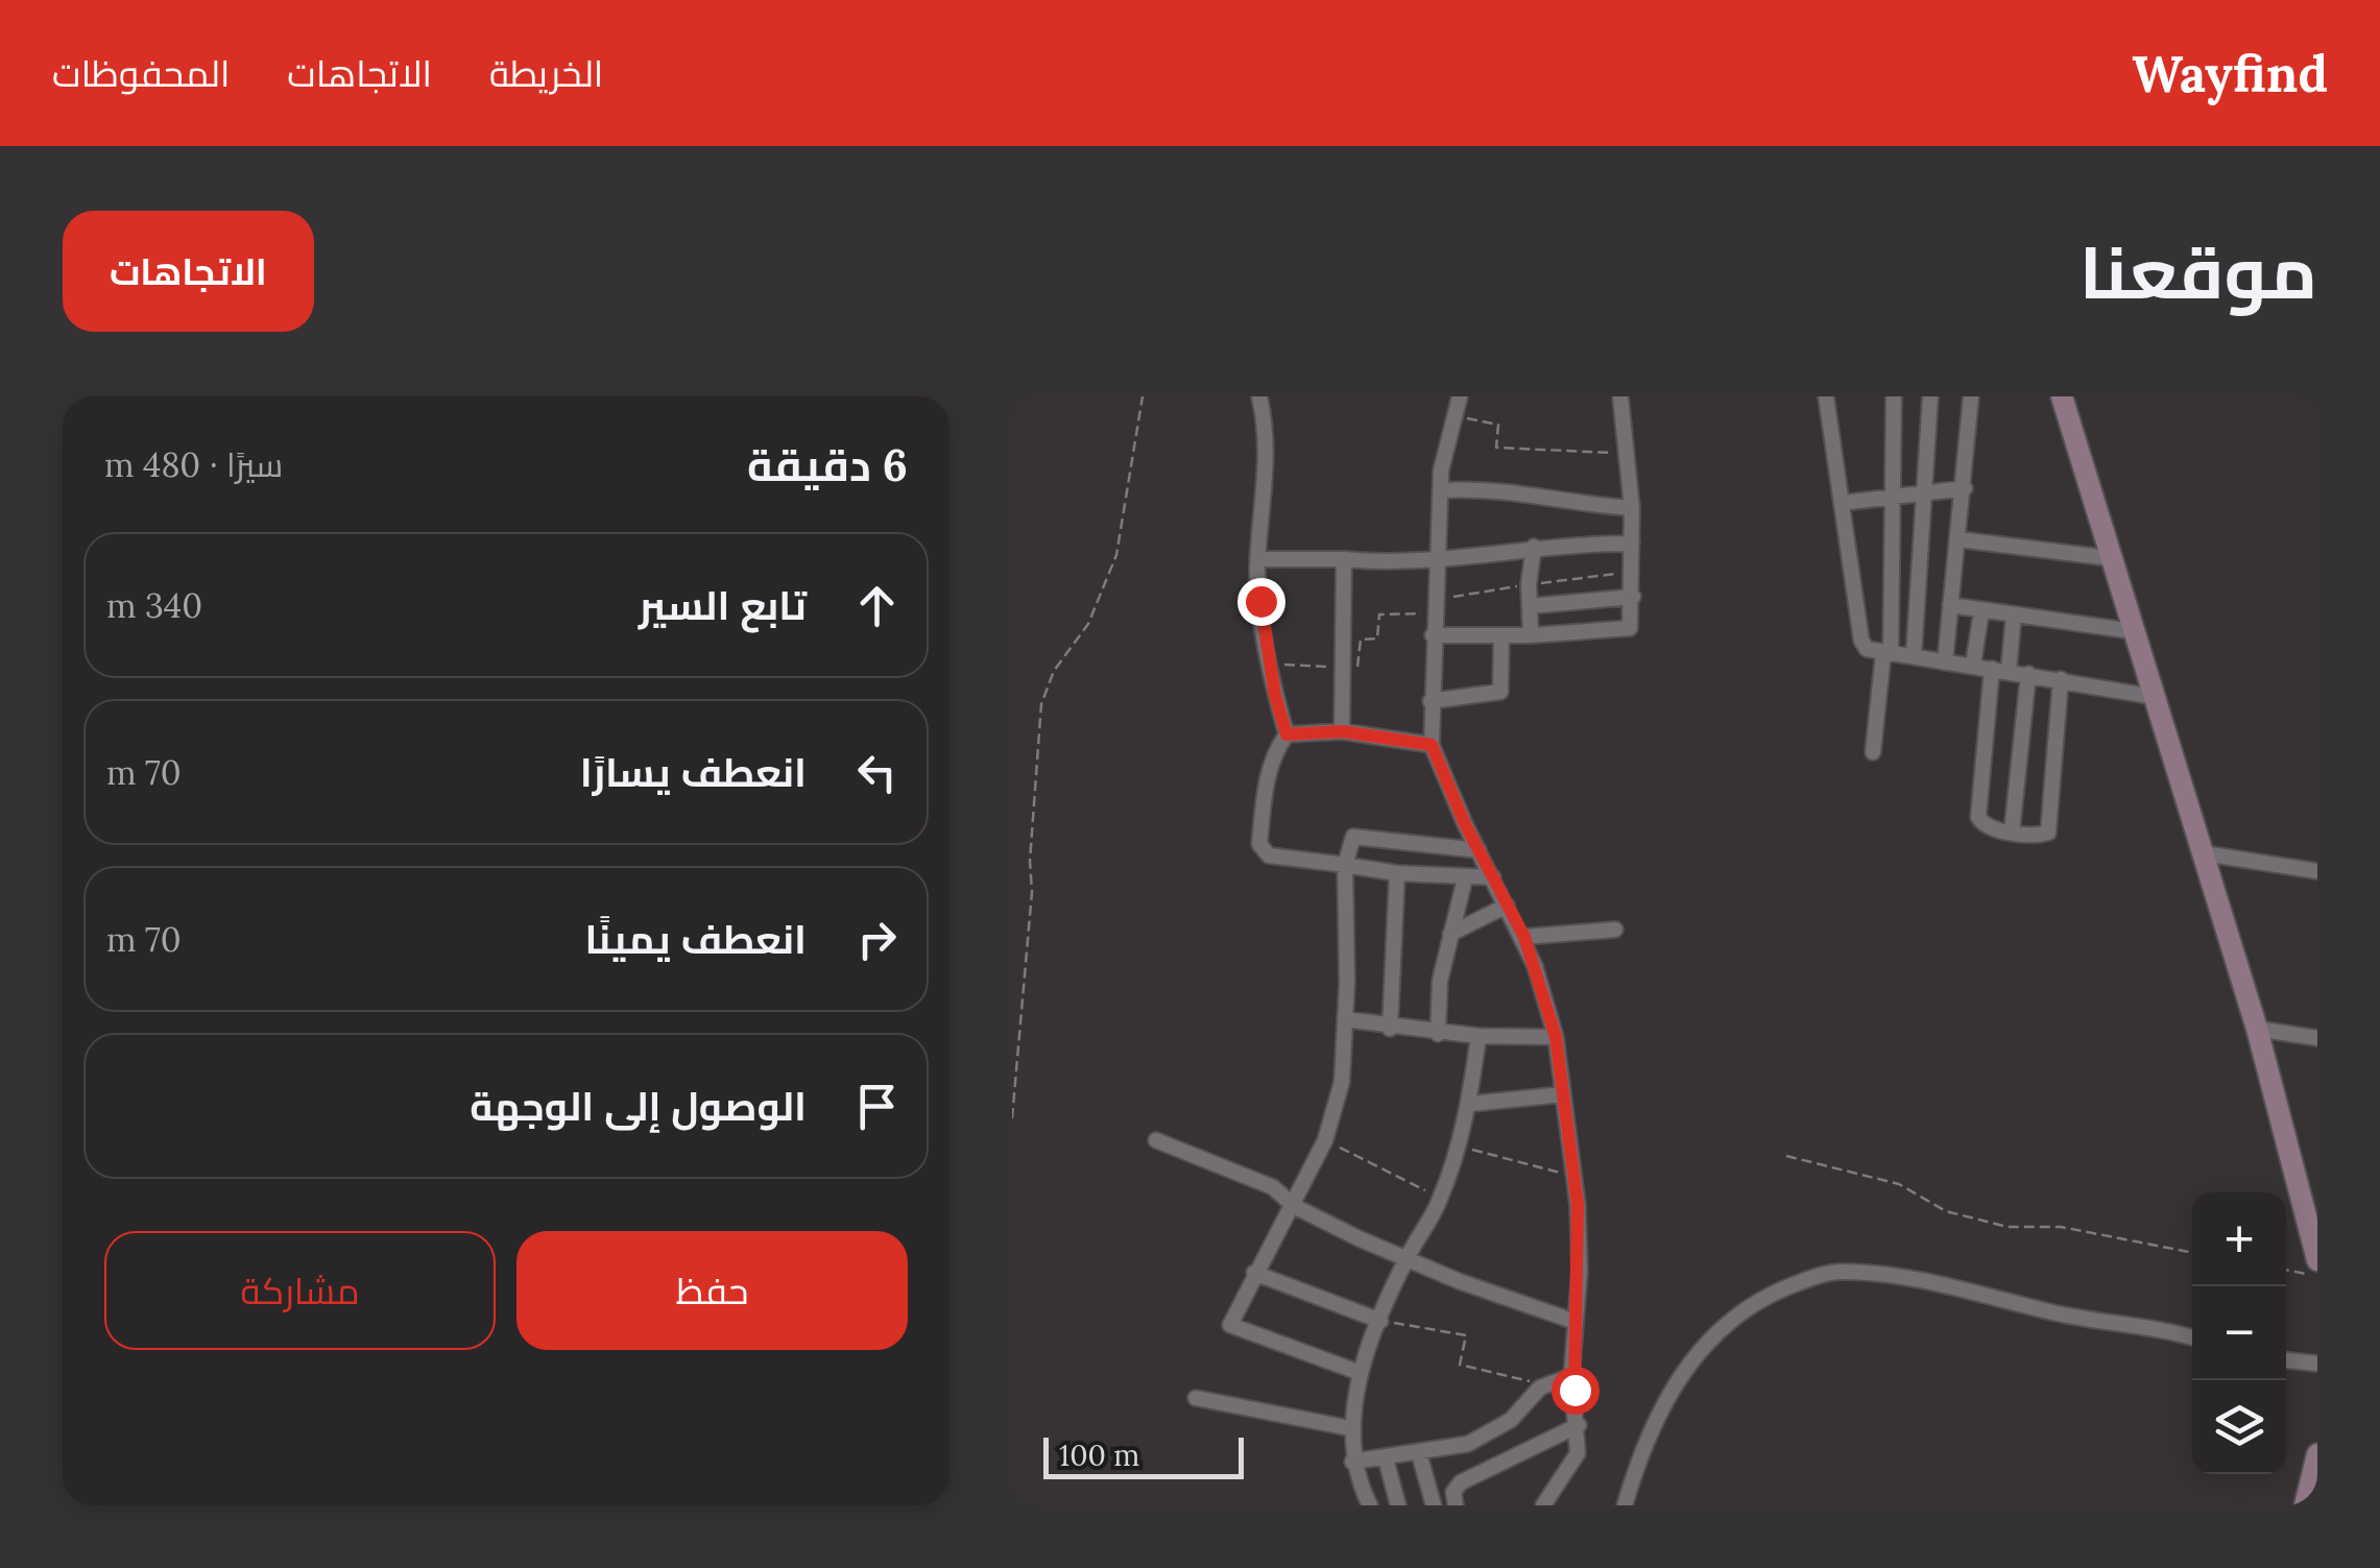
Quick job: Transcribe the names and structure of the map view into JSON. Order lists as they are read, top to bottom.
{
  "scale_bar": "100 m",
  "page": {
    "header": "Wayfind",
    "nav": ["الخريطة", "الاتجاهات", "المحفوظات"],
    "title": "موقعنا",
    "buttons": [
      "الاتجاهات",
      ["حفظ", "مشاركة"]
    ],
    "heading": ["6 دقيقة", "سيرًا · 480 m"],
    "list": [
      ["تابع السير", "340 m"],
      ["انعطف يسارًا", "70 m"],
      ["انعطف يمينًا", "70 m"],
      "الوصول إلى الوجهة"
    ],
    "map_buttons": ["+", "−"],
    "scale": "100 m"
  }
}
